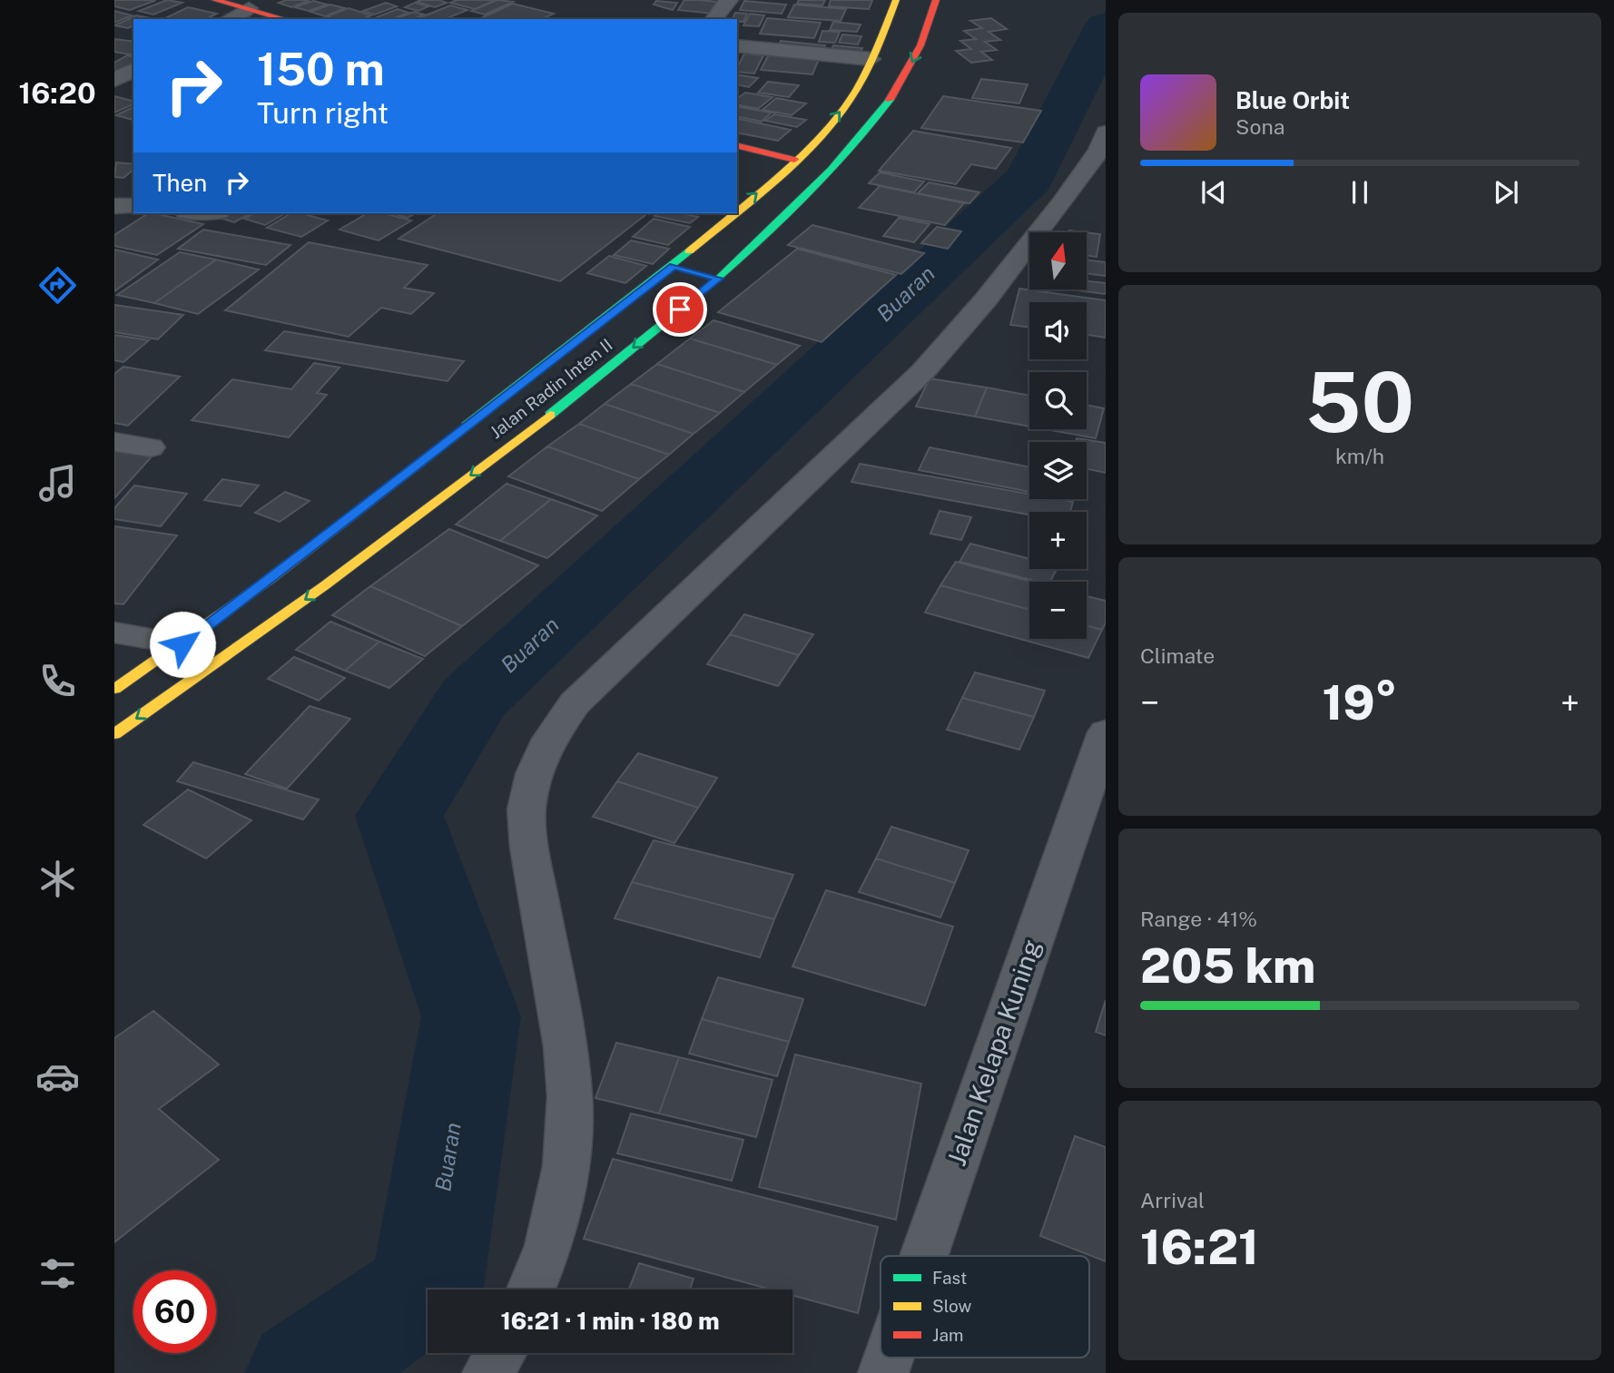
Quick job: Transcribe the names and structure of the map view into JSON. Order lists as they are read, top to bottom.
{
  "streets": {
    "main road": ["Jalan Radin Inten II"],
    "street": ["Jalan Kelapa Kuning"]
  },
  "water": ["Buaran"],
  "legend": ["Fast", "Slow", "Jam"],
  "north": "top",
  "page": {
    "tabs": "16:20",
    "turn": ["150 m", "Turn right"],
    "song": ["Blue Orbit", "Sona"],
    "then": "Then",
    "map_buttons": ["+", "−"],
    "tile": [
      ["50", "km/h"],
      "Climate",
      ["Range · 41%", "205 km"],
      ["Arrival", "16:21"]
    ],
    "heat": ["−", "19°", "+"],
    "limit": "60",
    "trip": "16:21 · 1 min · 180 m"
  }
}
